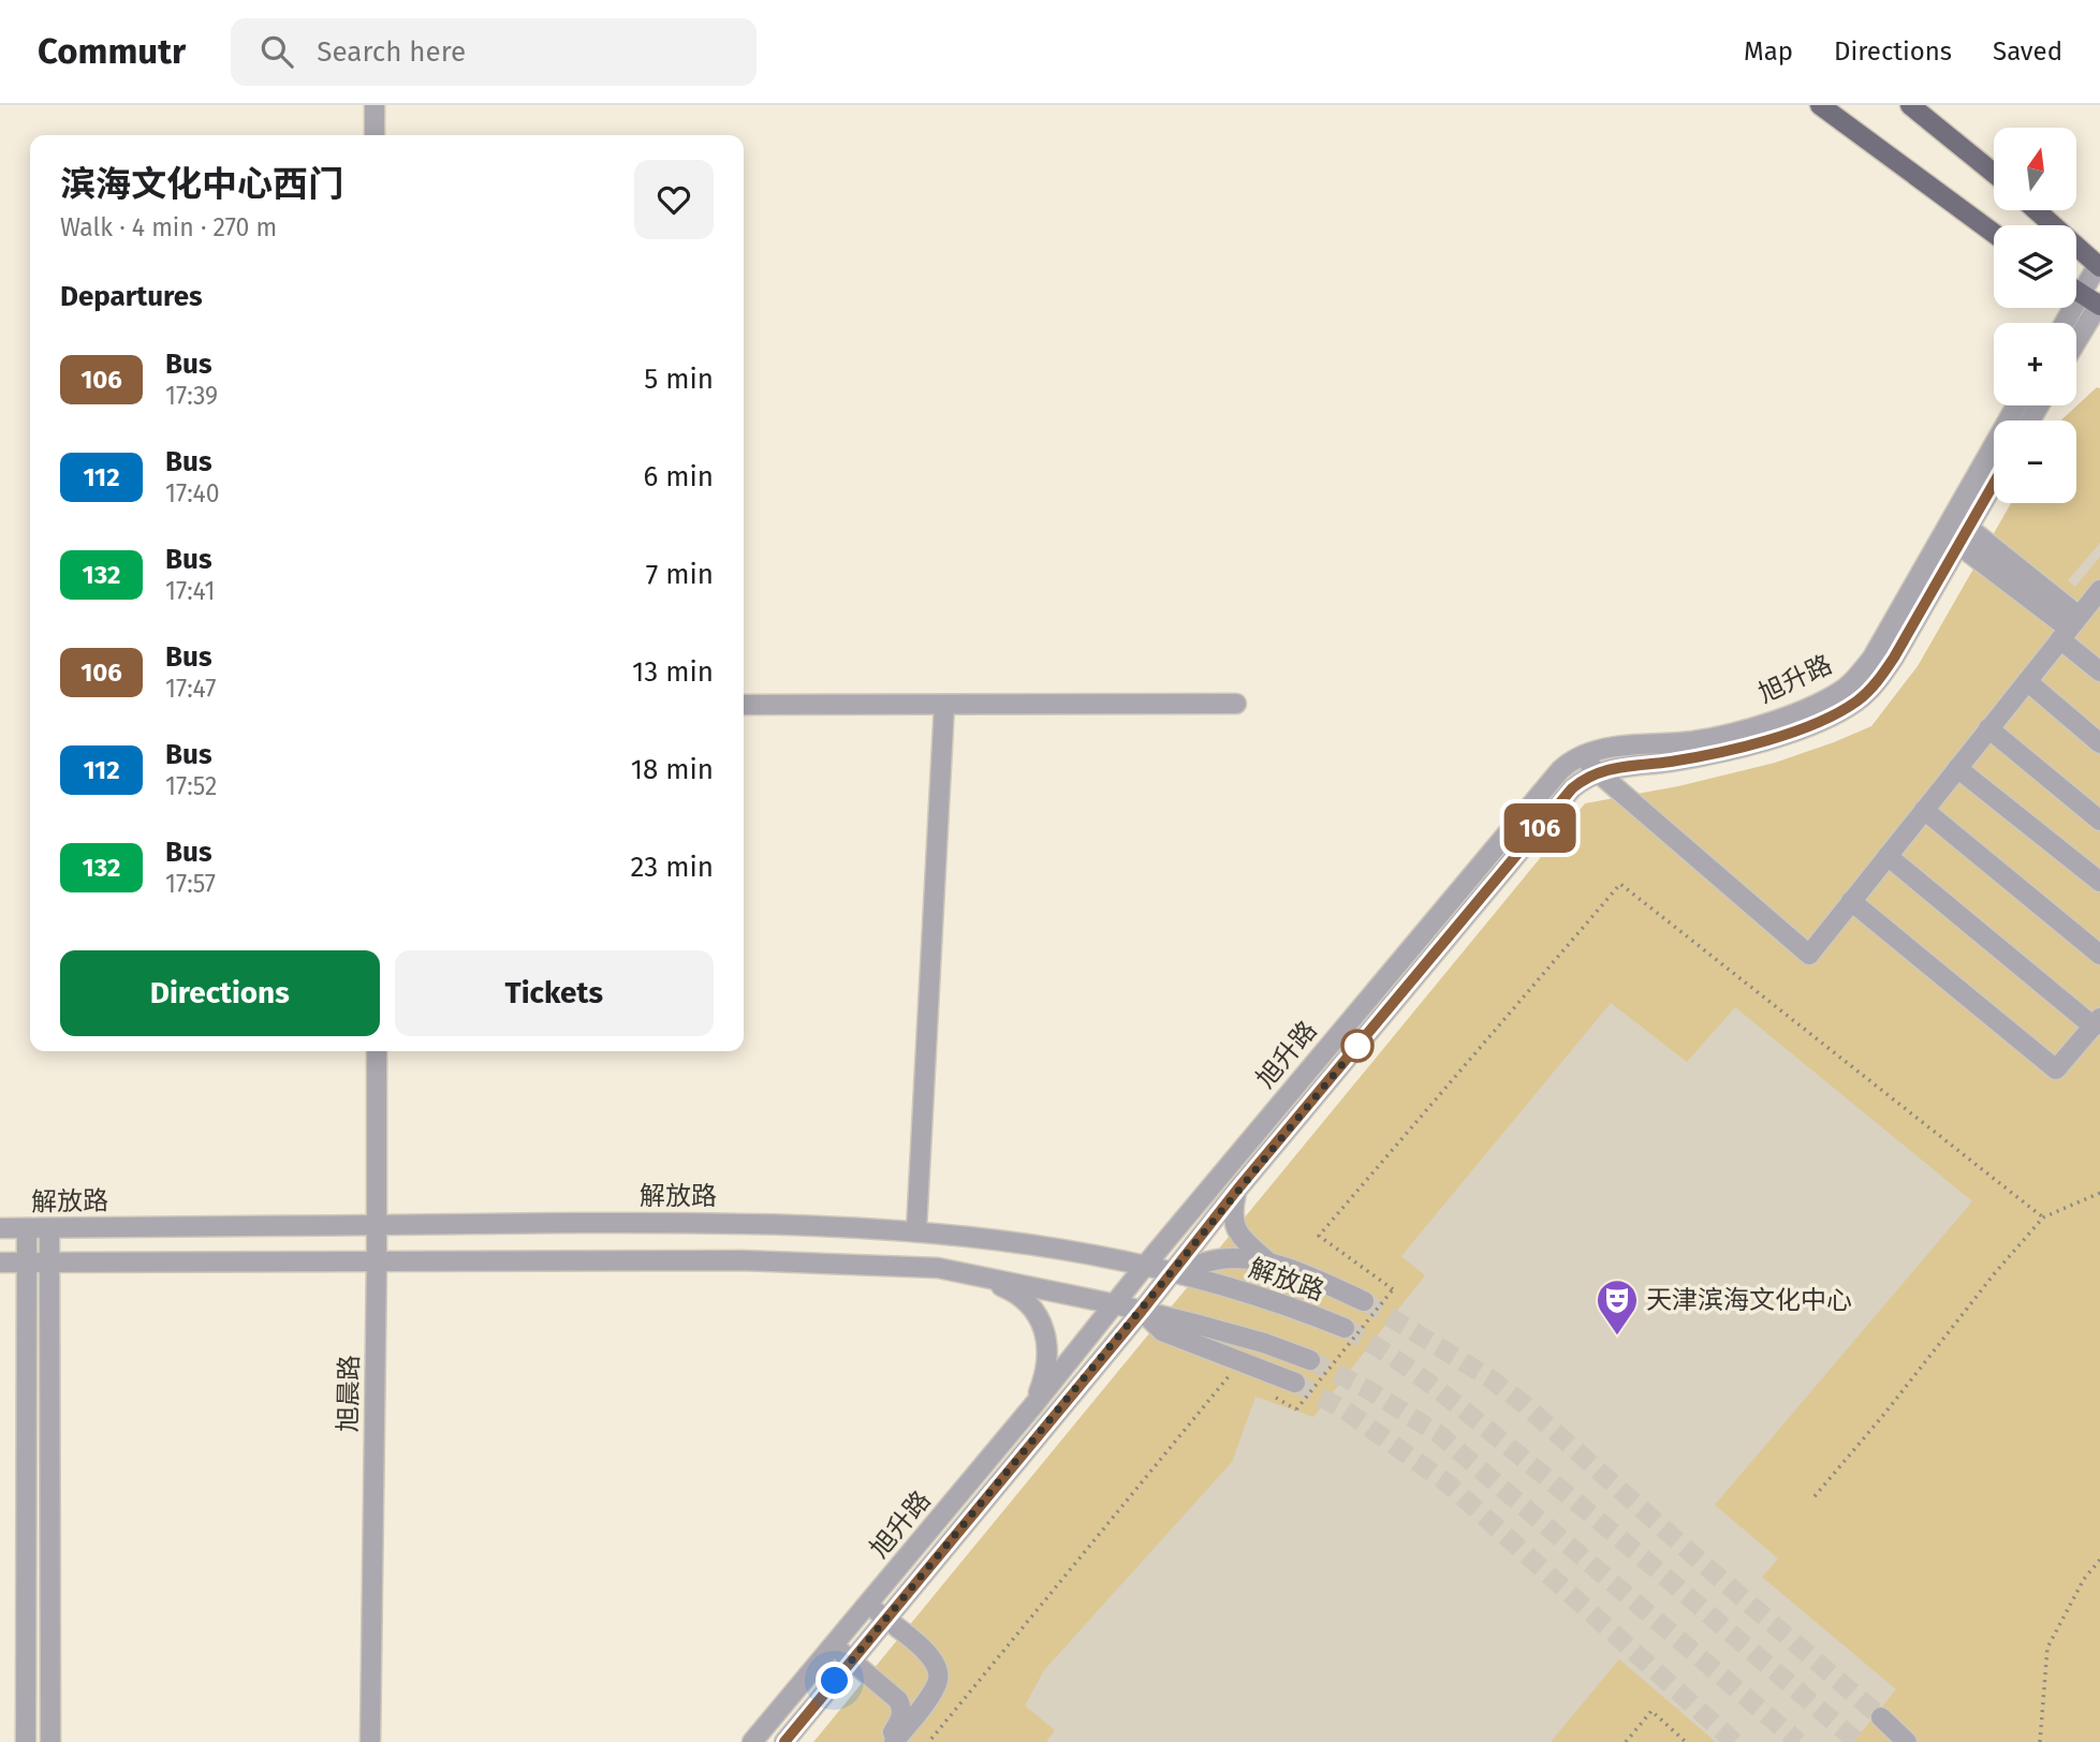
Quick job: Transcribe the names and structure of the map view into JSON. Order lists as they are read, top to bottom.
{
  "streets": {
    "street": ["旭升路", "解放路", "旭晨路"]
  },
  "crossings": [
    ["旭升路", "解放路"],
    ["解放路", "旭晨路"]
  ],
  "places": {
    "theatre": ["天津滨海文化中心"]
  },
  "lines": ["bus line 106"],
  "north": "top",
  "page": {
    "header": "Commutr",
    "search": "Search here",
    "nav": ["Map", "Directions", "Saved"],
    "on_map": "106",
    "map_buttons": ["+", "−"],
    "heading": [
      ["滨海文化中心西门", "Walk · 4 min · 270 m"],
      "Departures"
    ],
    "list": [
      {
        "mark": "106",
        "name": "Bus",
        "note": "17:39",
        "value": "5 min"
      },
      {
        "mark": "112",
        "name": "Bus",
        "note": "17:40",
        "value": "6 min"
      },
      {
        "mark": "132",
        "name": "Bus",
        "note": "17:41",
        "value": "7 min"
      },
      {
        "mark": "106",
        "name": "Bus",
        "note": "17:47",
        "value": "13 min"
      },
      {
        "mark": "112",
        "name": "Bus",
        "note": "17:52",
        "value": "18 min"
      },
      {
        "mark": "132",
        "name": "Bus",
        "note": "17:57",
        "value": "23 min"
      }
    ],
    "buttons": ["Directions", "Tickets"]
  }
}
